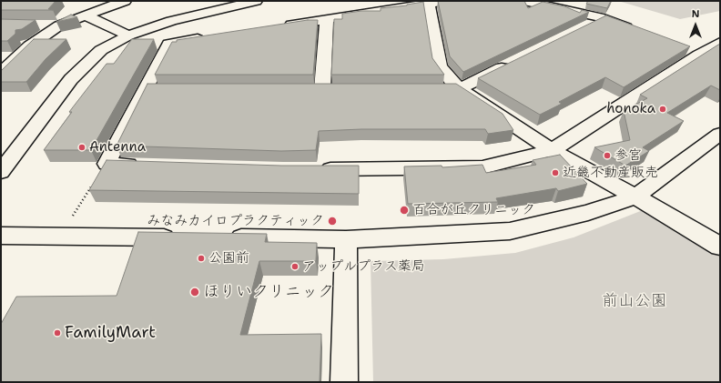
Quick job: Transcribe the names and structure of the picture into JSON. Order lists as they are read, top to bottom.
{
  "parks": ["前山公園"],
  "places": [
    "honoka",
    "Antenna",
    "参宮",
    "近畿不動産販売",
    "百合が丘クリニック",
    "みなみカイロプラクティック",
    "公園前",
    "アップルプラス薬局",
    "ほりいクリニック",
    "FamilyMart"
  ],
  "north": "top"
}
